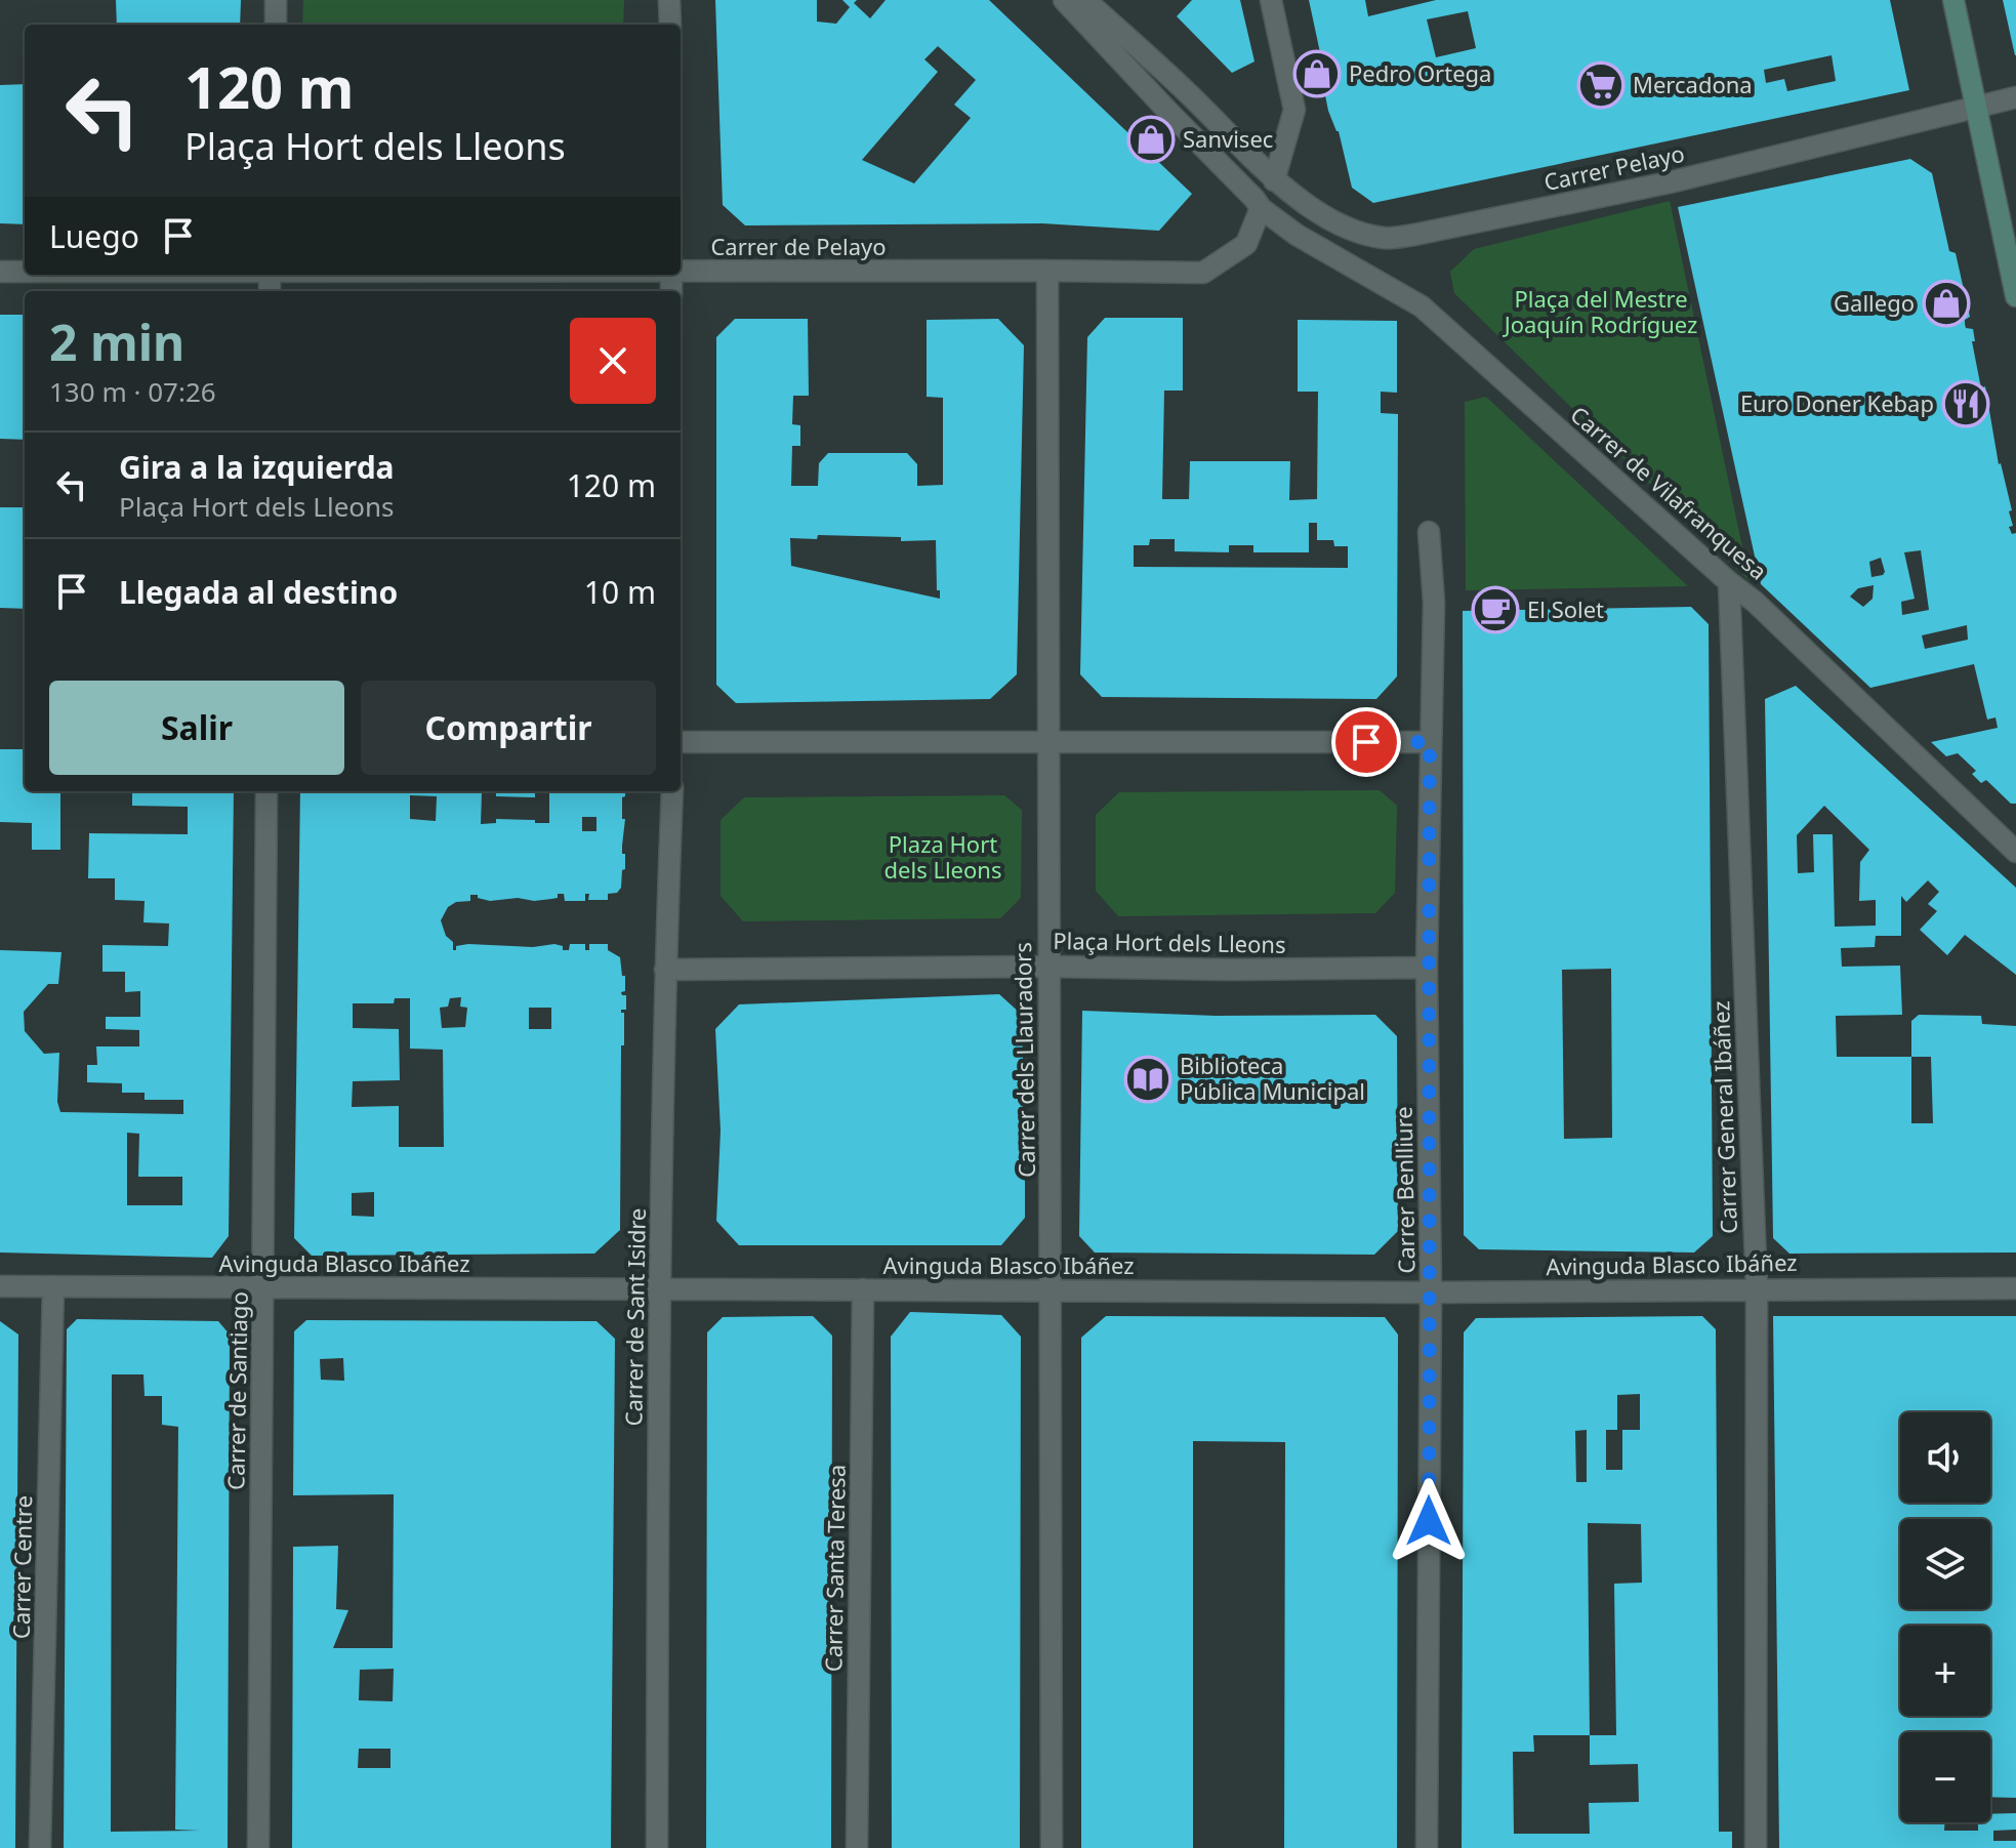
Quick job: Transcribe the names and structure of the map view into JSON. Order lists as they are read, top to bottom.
{
  "streets": {
    "street": [
      "Carrer Pelayo",
      "Carrer de Pelayo",
      "Carrer de Vilafranquesa",
      "Plaça Hort dels Lleons",
      "Carrer dels Llauradors",
      "Carrer General Ibáñez",
      "Carrer Benlliure",
      "Avinguda Blasco Ibáñez",
      "Carrer de Sant Isidre",
      "Carrer de Santiago",
      "Carrer Centre",
      "Carrer Santa Teresa"
    ]
  },
  "crossings": [
    ["Carrer de Pelayo", "Carrer de Vilafranquesa"],
    ["Carrer de Pelayo", "Carrer dels Llauradors"],
    ["Carrer de Vilafranquesa", "Carrer General Ibáñez"],
    ["Plaça Hort dels Lleons", "Carrer dels Llauradors"],
    ["Plaça Hort dels Lleons", "Carrer Benlliure"],
    ["Plaça Hort dels Lleons", "Carrer de Sant Isidre"],
    ["Carrer dels Llauradors", "Avinguda Blasco Ibáñez"],
    ["Carrer General Ibáñez", "Avinguda Blasco Ibáñez"],
    ["Carrer Benlliure", "Avinguda Blasco Ibáñez"],
    ["Avinguda Blasco Ibáñez", "Carrer de Sant Isidre"],
    ["Avinguda Blasco Ibáñez", "Carrer de Santiago"],
    ["Avinguda Blasco Ibáñez", "Carrer Centre"],
    ["Avinguda Blasco Ibáñez", "Carrer Santa Teresa"]
  ],
  "parks": ["Plaça del Mestre Joaquín Rodríguez", "Plaza Hort dels Lleons"],
  "places": {
    "shop": ["Pedro Ortega", "Sanvisec", "Gallego"],
    "supermarket": ["Mercadona"],
    "restaurant": ["Euro Doner Kebap"],
    "cafe": ["El Solet"],
    "library": ["Biblioteca Pública Municipal"]
  },
  "page": {
    "turn": ["120 m", "Plaça Hort dels Lleons"],
    "then": "Luego",
    "heading": ["2 min", "130 m · 07:26"],
    "list": [
      {
        "name": "Gira a la izquierda",
        "note": "Plaça Hort dels Lleons",
        "value": "120 m"
      },
      {
        "name": "Llegada al destino",
        "value": "10 m"
      }
    ],
    "buttons": ["Salir", "Compartir"],
    "map_buttons": ["+", "−"]
  }
}
